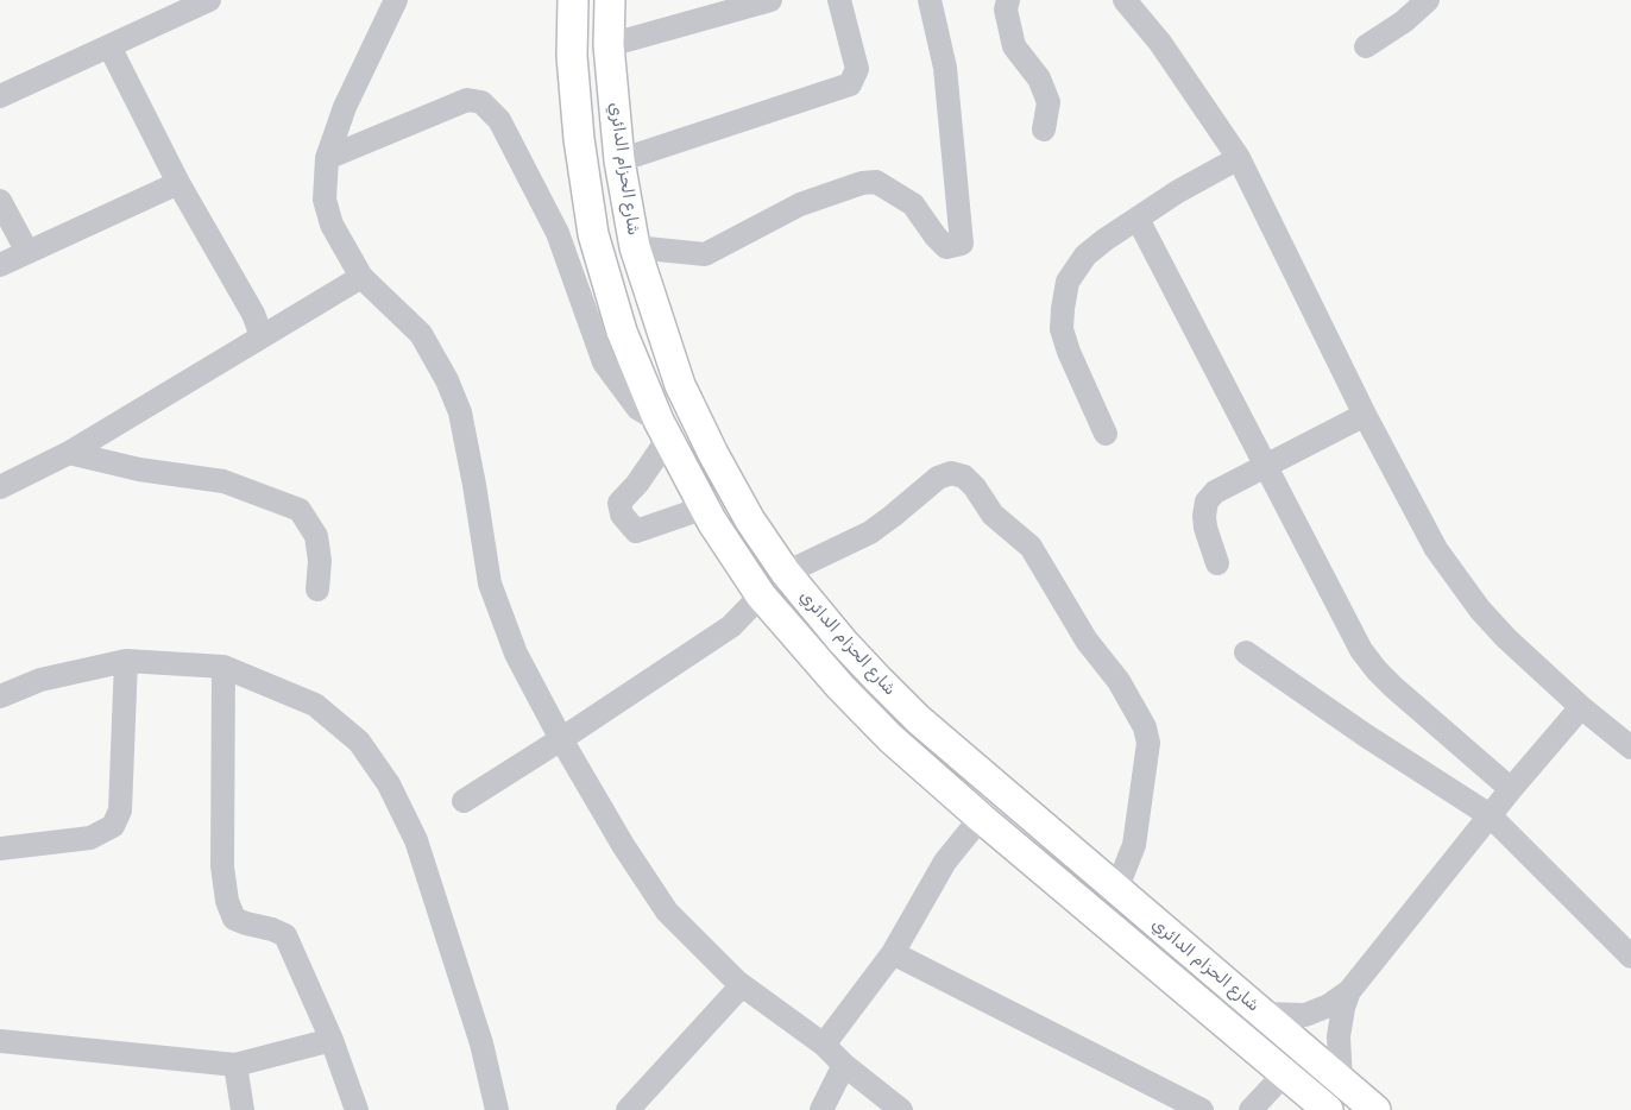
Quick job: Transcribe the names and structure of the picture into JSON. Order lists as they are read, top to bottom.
{
  "streets": {
    "main road": ["شارع الحزام الدائري"]
  }
}
